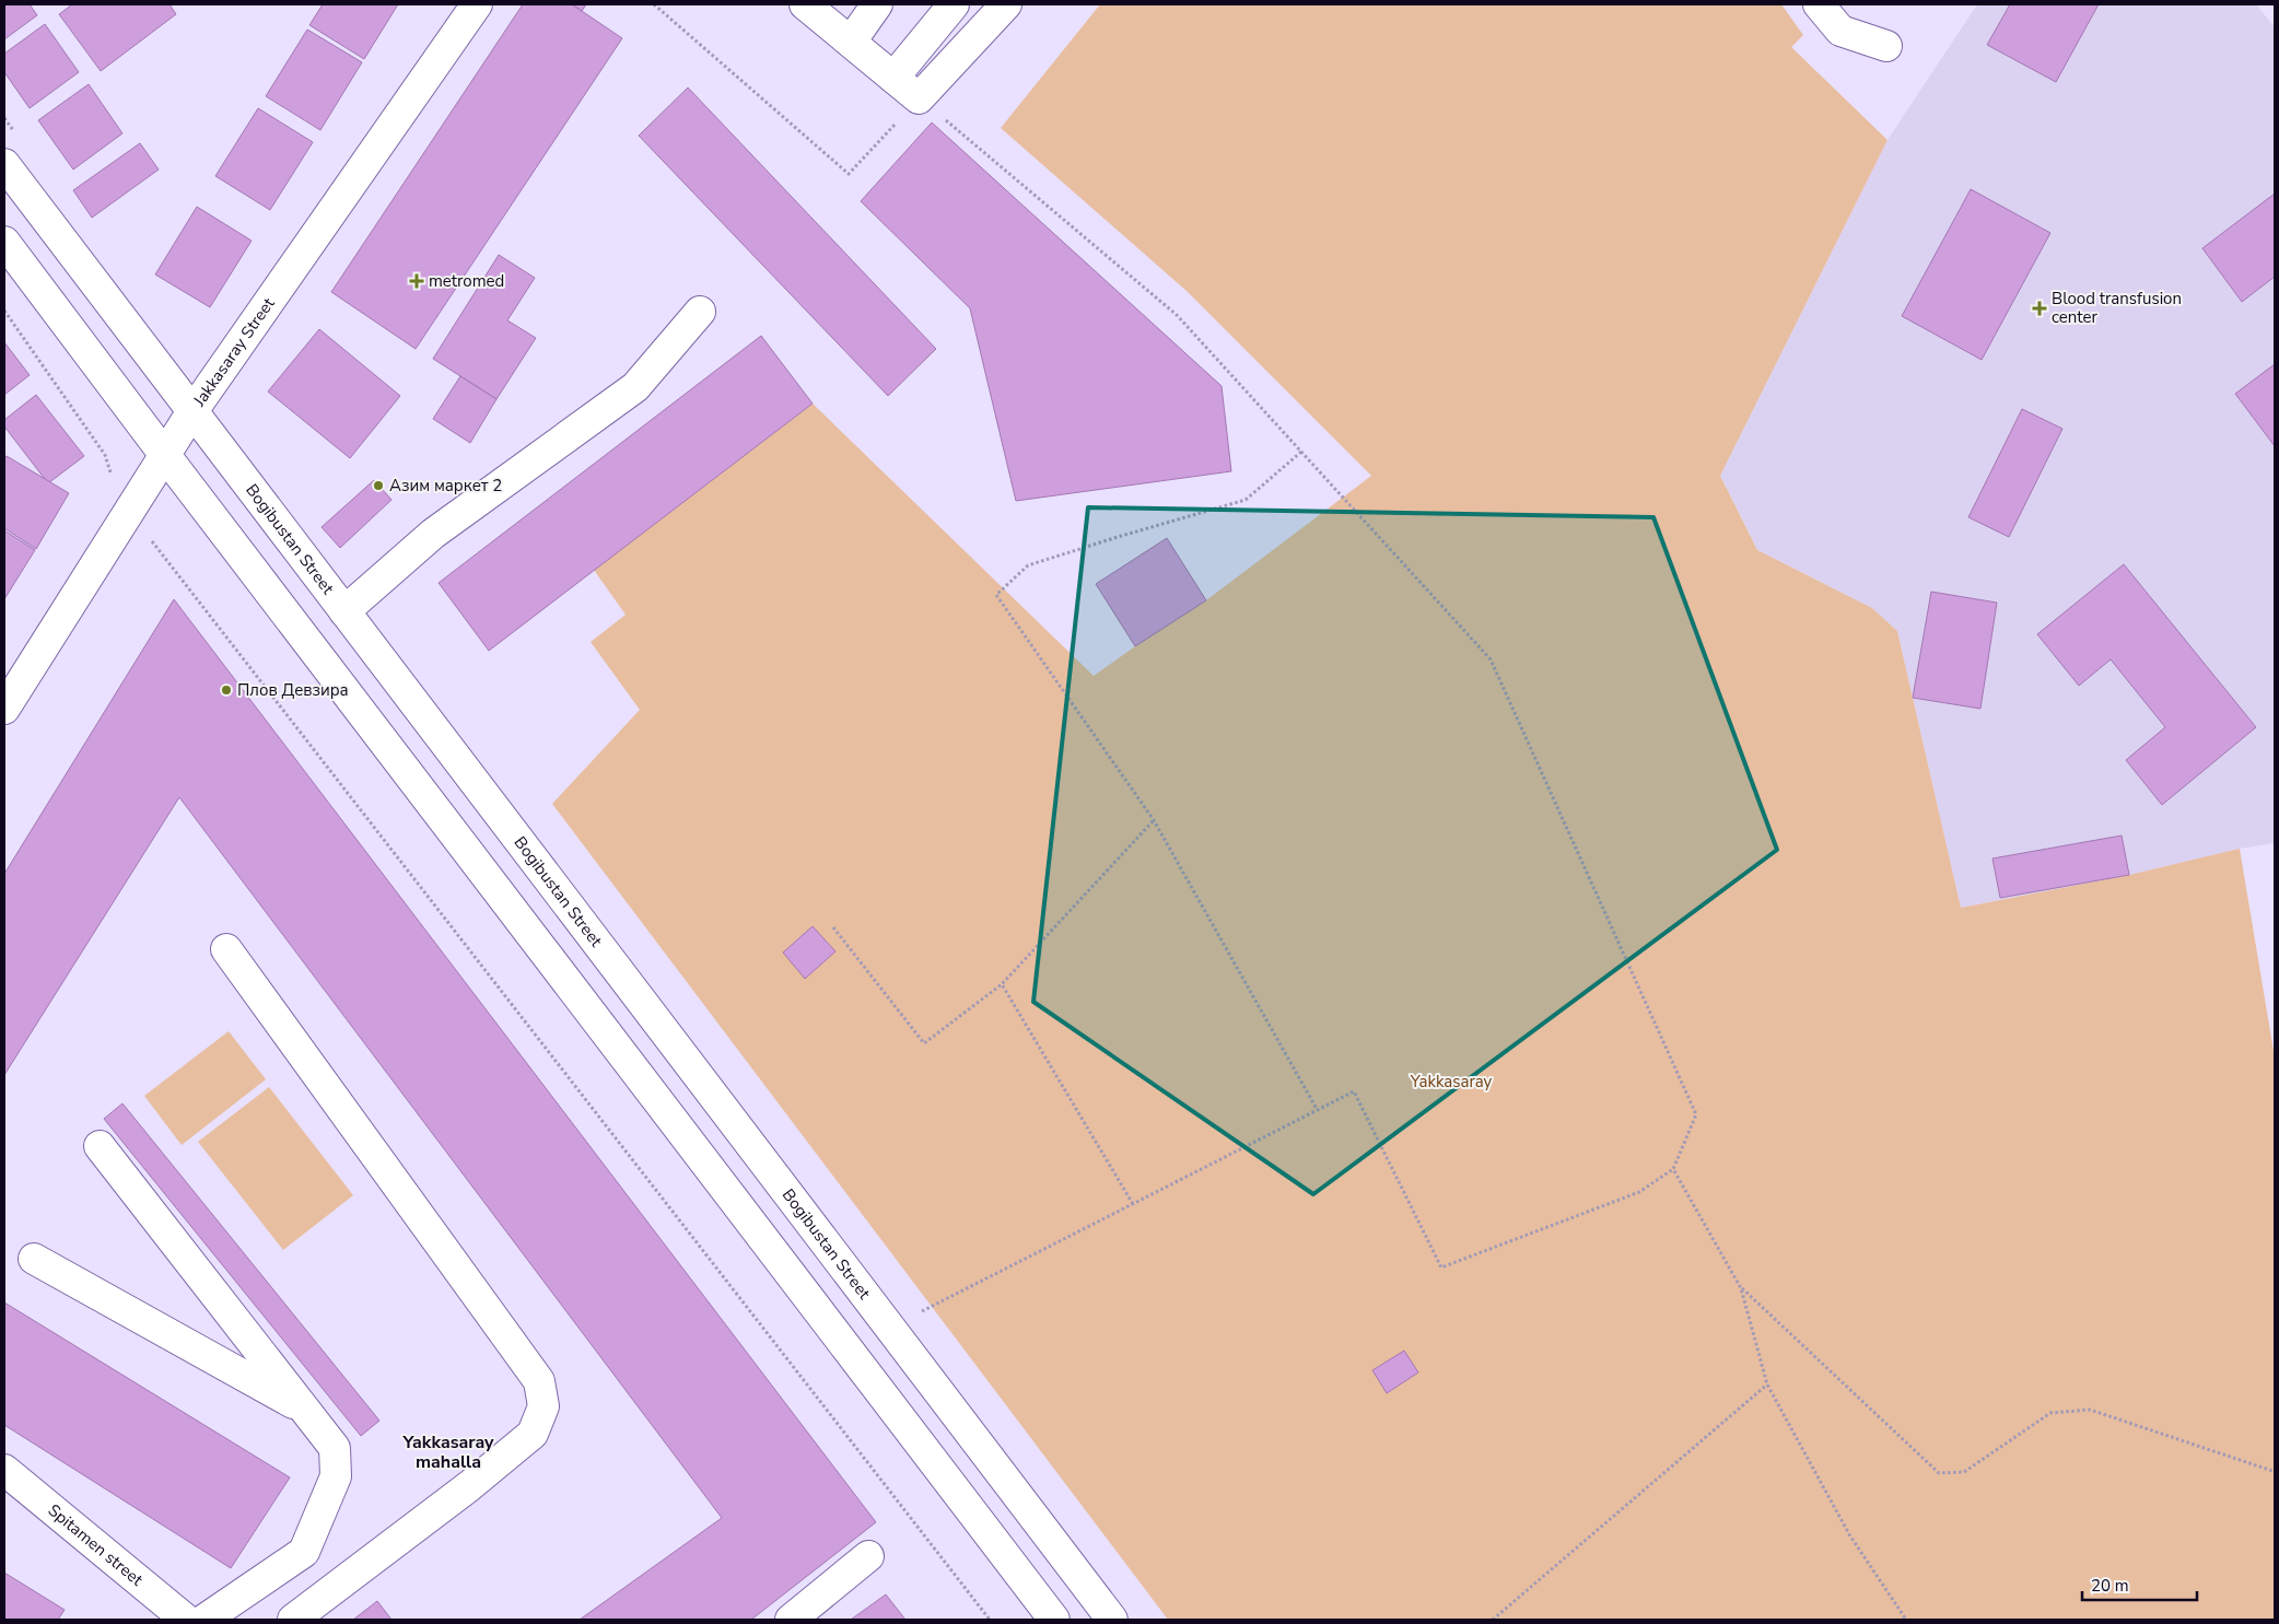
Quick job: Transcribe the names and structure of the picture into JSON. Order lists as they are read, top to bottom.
{
  "streets": {
    "street": ["Jakkasaray Street", "Bogibustan Street", "Spitamen street"]
  },
  "crossings": [
    ["Jakkasaray Street", "Bogibustan Street"]
  ],
  "districts": ["Yakkasaray mahalla"],
  "parks": ["Yakkasaray"],
  "places": {
    "health": ["metromed", "Blood transfusion center"],
    "other": ["Азим маркет 2", "Плов Девзира"]
  },
  "scale_bar": "20 m"
}
